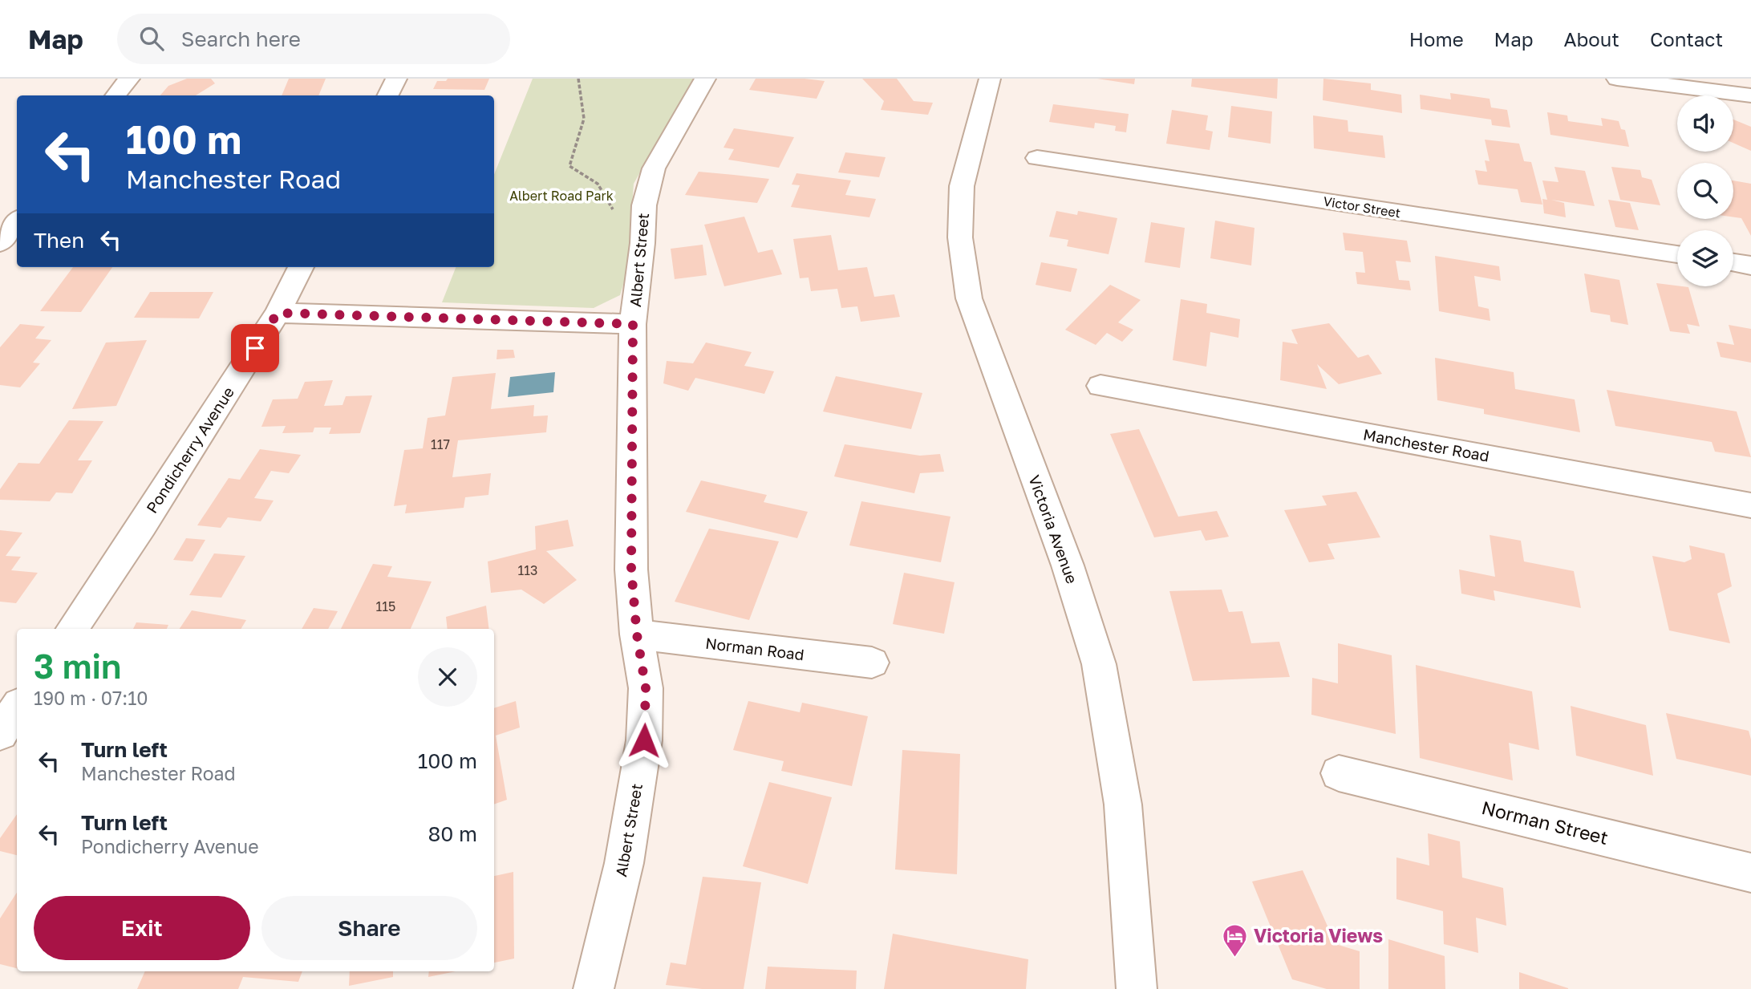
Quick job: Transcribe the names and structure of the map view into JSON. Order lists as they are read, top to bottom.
{
  "streets": {
    "street": [
      "Victor Street",
      "Albert Street",
      "Manchester Road",
      "Pondicherry Avenue",
      "Victoria Avenue",
      "Norman Road",
      "Norman Street"
    ]
  },
  "crossings": [
    ["Albert Street", "Norman Road"]
  ],
  "parks": ["Albert Road Park"],
  "places": {
    "hotel": ["Victoria Views"]
  },
  "house_numbers": ["117", "113", "115"],
  "page": {
    "header": "Map",
    "search": "Search here",
    "nav": [
      "Home",
      "Map",
      "About",
      "Contact"
    ],
    "turn": ["100 m", "Manchester Road"],
    "then": "Then",
    "heading": ["3 min", "190 m · 07:10"],
    "list": [
      {
        "name": "Turn left",
        "note": "Manchester Road",
        "value": "100 m"
      },
      {
        "name": "Turn left",
        "note": "Pondicherry Avenue",
        "value": "80 m"
      }
    ],
    "buttons": ["Exit", "Share"]
  }
}
